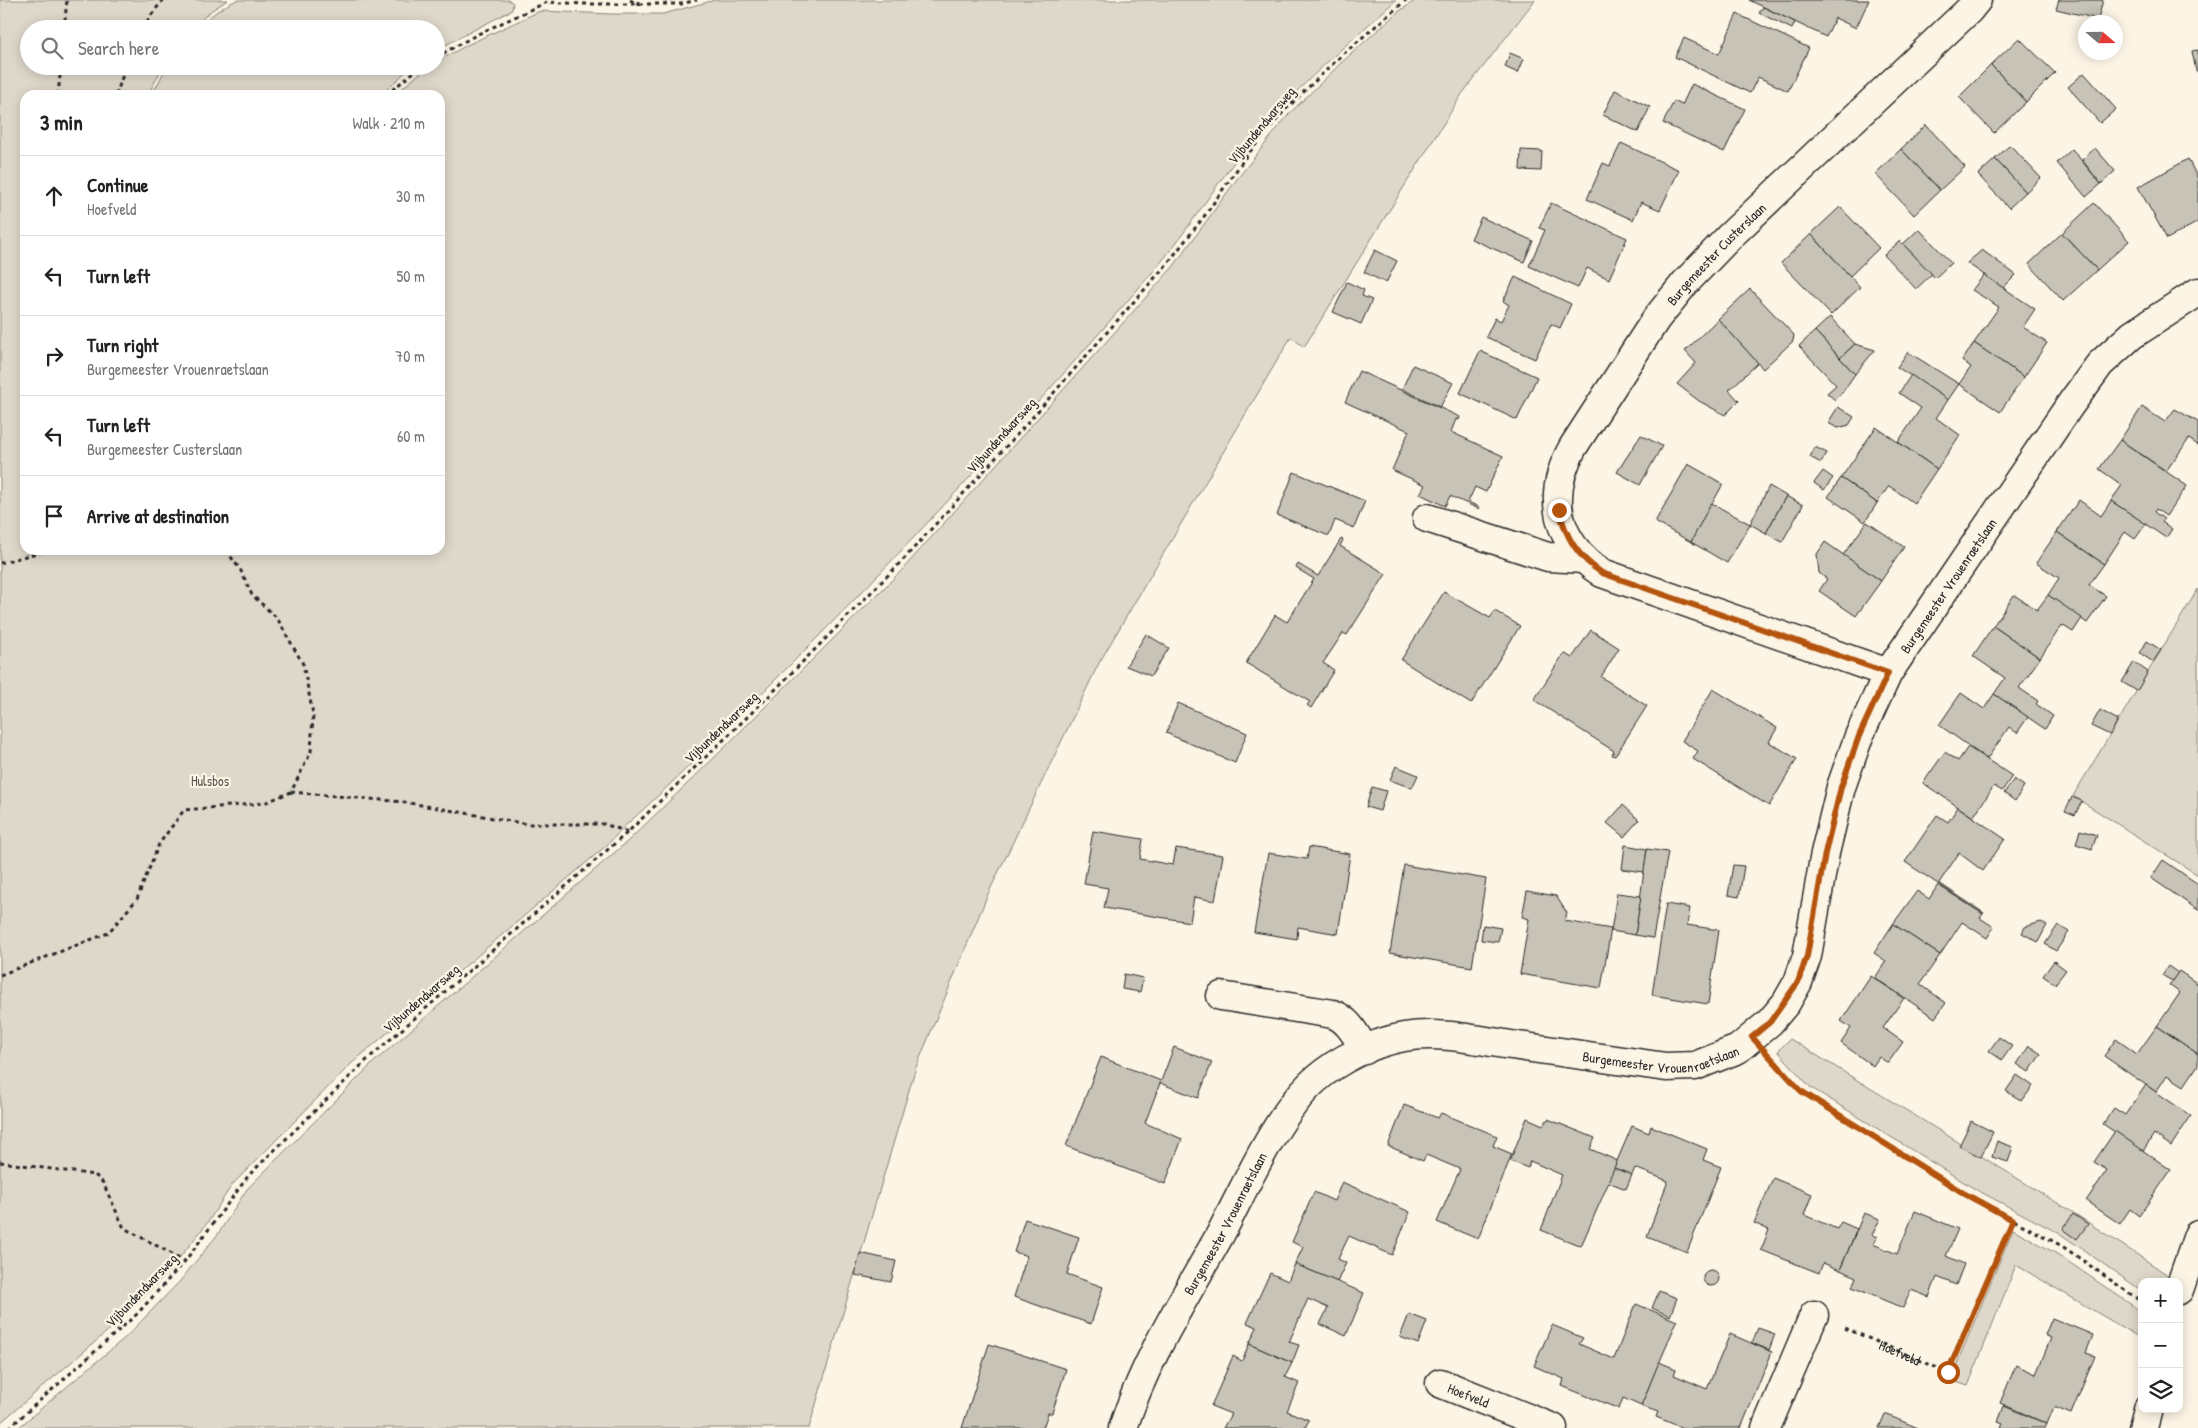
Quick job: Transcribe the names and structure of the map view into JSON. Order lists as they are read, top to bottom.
{
  "streets": {
    "street": ["Burgemeester Custerslaan", "Burgemeester Vrouenraetslaan", "Hoefveld"],
    "path": ["Vijbundendwarsweg"]
  },
  "crossings": [
    ["Burgemeester Custerslaan", "Burgemeester Vrouenraetslaan"]
  ],
  "parks": ["Hulsbos"],
  "north": "right",
  "page": {
    "search": "Search here",
    "heading": ["3 min", "Walk · 210 m"],
    "list": [
      ["Continue", "Hoefveld", "30 m"],
      ["Turn left", "50 m"],
      ["Turn right", "Burgemeester Vrouenraetslaan", "70 m"],
      ["Turn left", "Burgemeester Custerslaan", "60 m"],
      "Arrive at destination"
    ],
    "map_buttons": ["+", "−"]
  }
}
